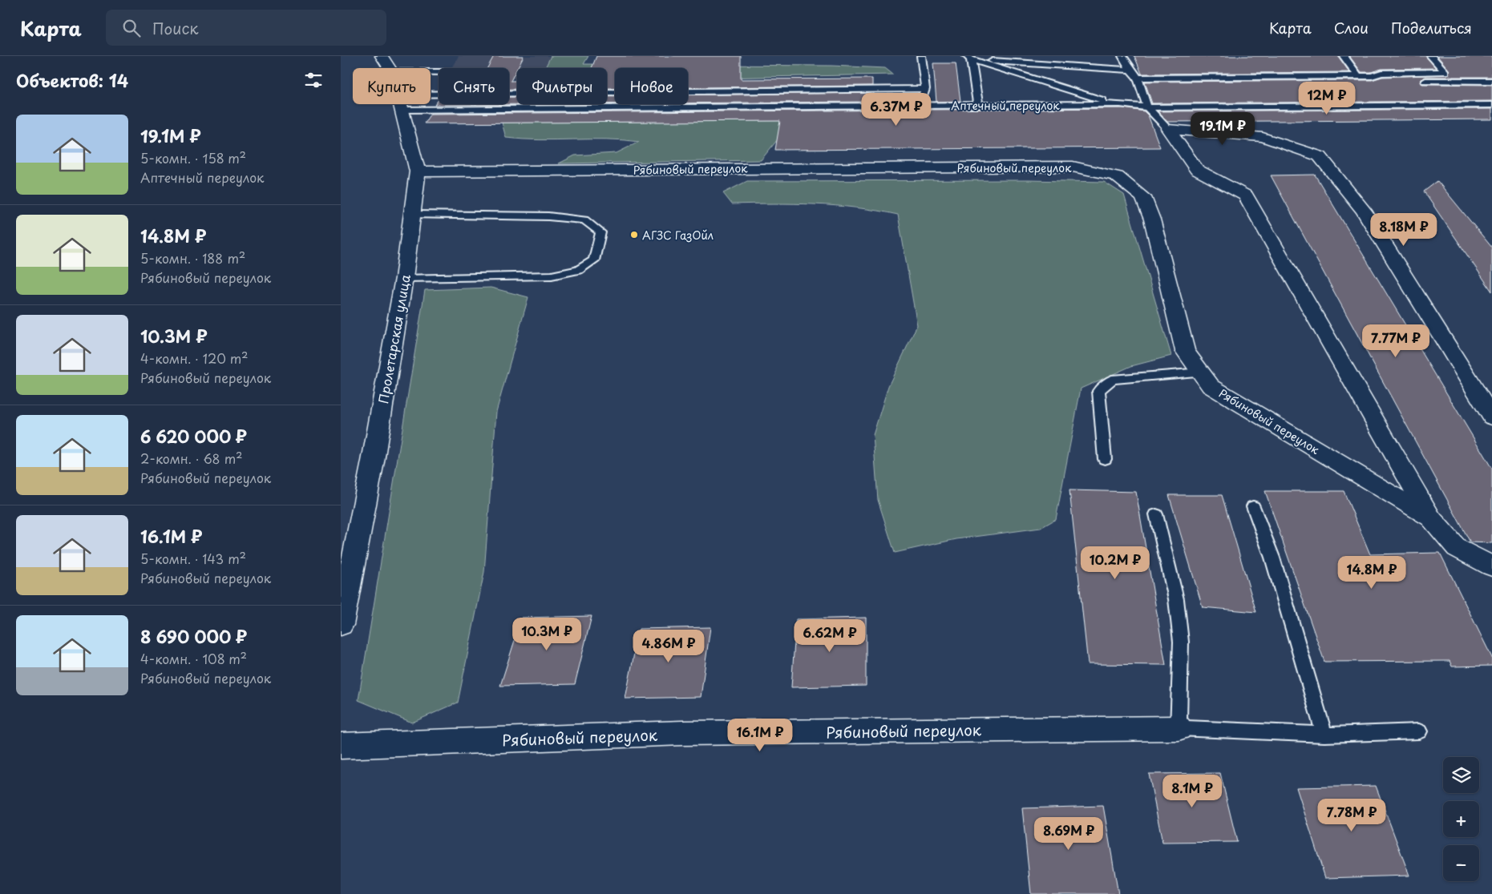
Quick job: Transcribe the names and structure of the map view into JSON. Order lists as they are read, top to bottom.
{
  "streets": {
    "street": ["Рябиновый переулок", "Пролетарская улица"],
    "lane": ["Аптечный переулок"]
  },
  "crossings": [
    ["Рябиновый переулок", "Пролетарская улица"]
  ],
  "places": ["АГЗС ГазОйл"],
  "page": {
    "header": "Карта",
    "search": "Поиск",
    "nav": ["Карта", "Слои", "Поделиться"],
    "heading": "Объектов: 14",
    "chip": [
      "Купить",
      "Снять",
      "Фильтры",
      "Новое"
    ],
    "price": [
      "12M ₽",
      "6.37M ₽",
      "19.1M ₽",
      "8.18M ₽",
      "7.77M ₽",
      "10.2M ₽",
      "14.8M ₽",
      "10.3M ₽",
      "6.62M ₽",
      "4.86M ₽",
      "16.1M ₽",
      "8.1M ₽",
      "7.78M ₽",
      "8.69M ₽"
    ],
    "list": [
      {
        "name": "19.1M ₽",
        "note": "5-комн. · 158 m² · Аптечный переулок"
      },
      {
        "name": "14.8M ₽",
        "note": "5-комн. · 188 m² · Рябиновый переулок"
      },
      {
        "name": "10.3M ₽",
        "note": "4-комн. · 120 m² · Рябиновый переулок"
      },
      {
        "name": "6 620 000 ₽",
        "note": "2-комн. · 68 m² · Рябиновый переулок"
      },
      {
        "name": "16.1M ₽",
        "note": "5-комн. · 143 m² · Рябиновый переулок"
      },
      {
        "name": "8 690 000 ₽",
        "note": "4-комн. · 108 m² · Рябиновый переулок"
      }
    ],
    "map_buttons": ["+", "−"]
  }
}
